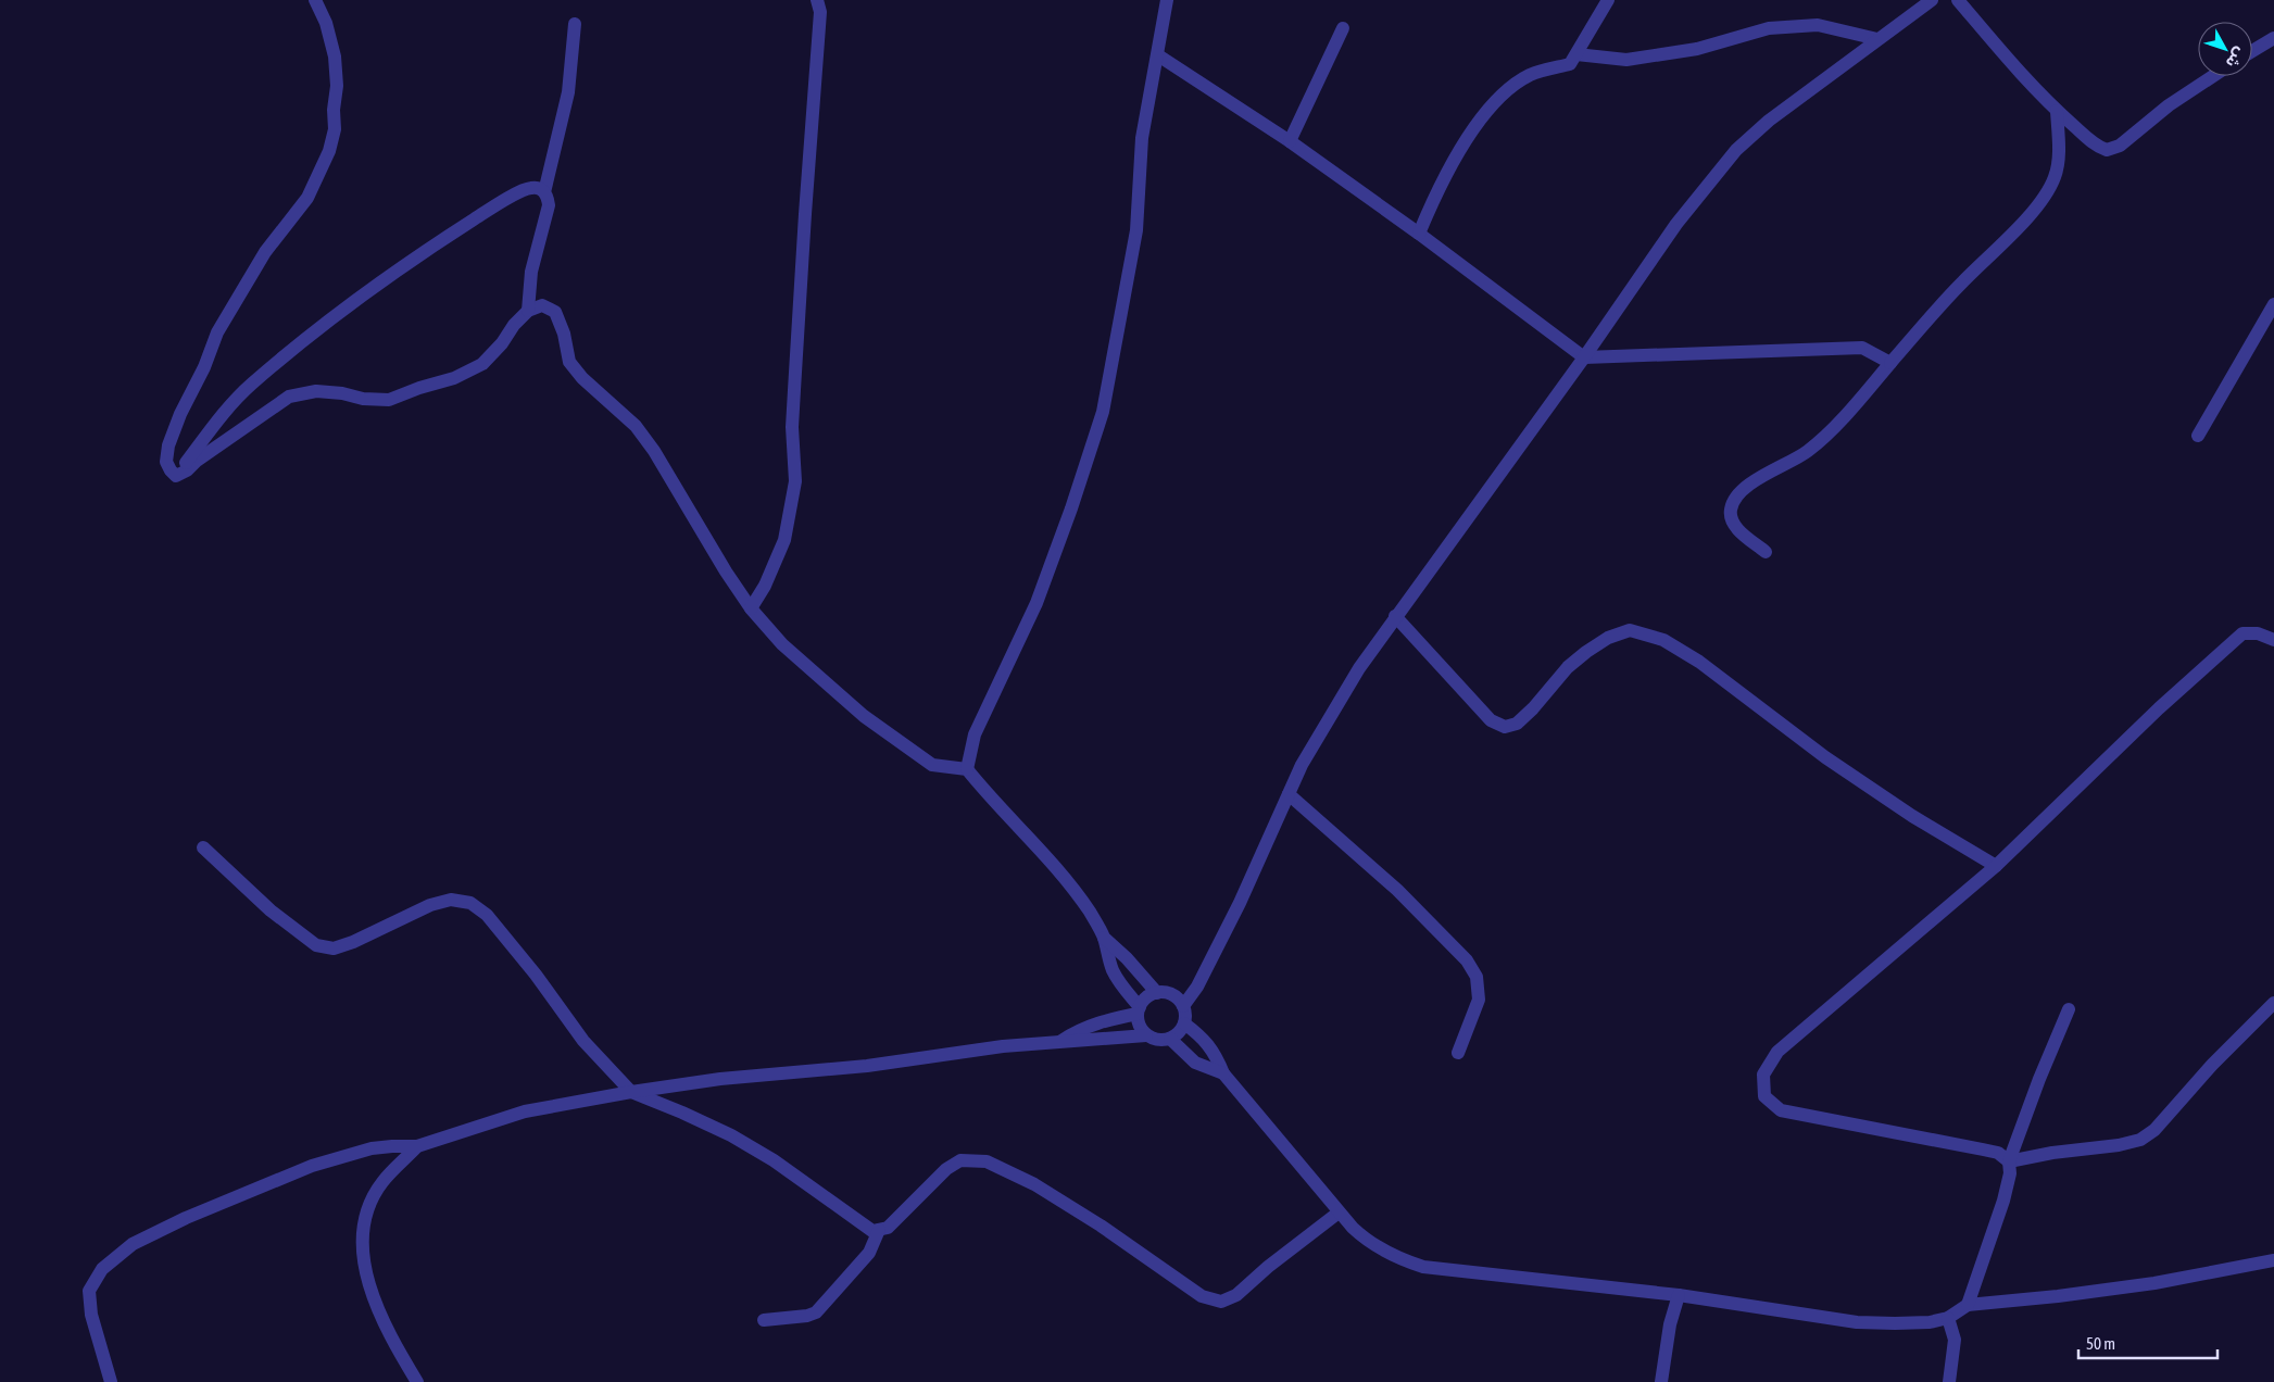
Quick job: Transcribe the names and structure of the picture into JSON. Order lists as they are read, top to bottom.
{
  "scale_bar": "50 m",
  "north": "bottom right"
}
